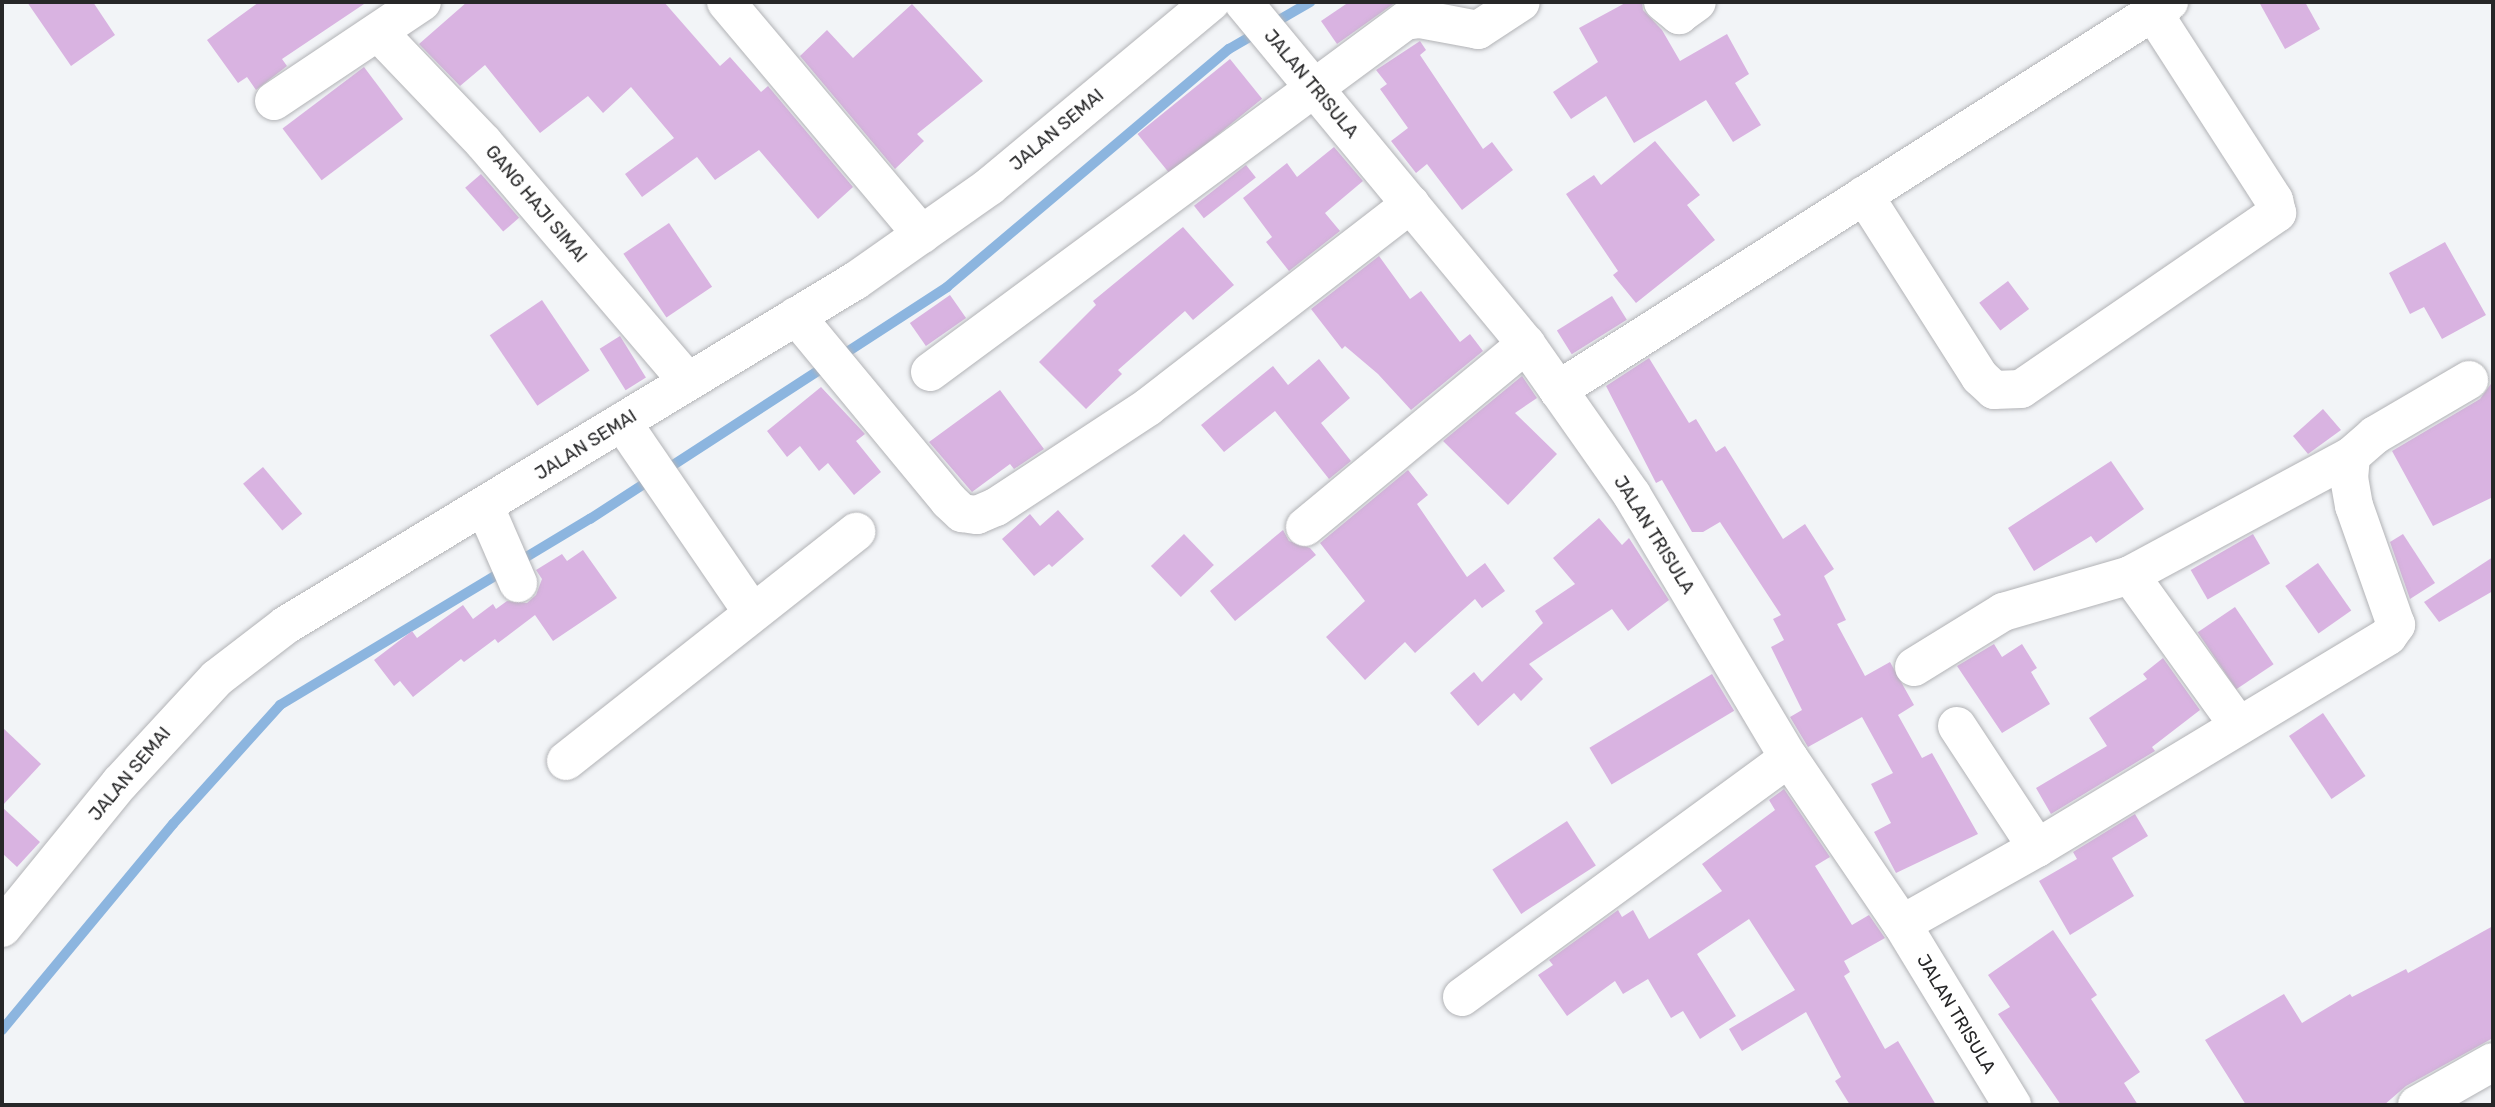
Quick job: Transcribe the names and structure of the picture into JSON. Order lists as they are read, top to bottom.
{
  "streets": {
    "street": ["JALAN TRISULA", "JALAN SEMAI", "GANG HAJI SIMAI"]
  },
  "crossings": [
    ["JALAN SEMAI", "GANG HAJI SIMAI"]
  ]
}
